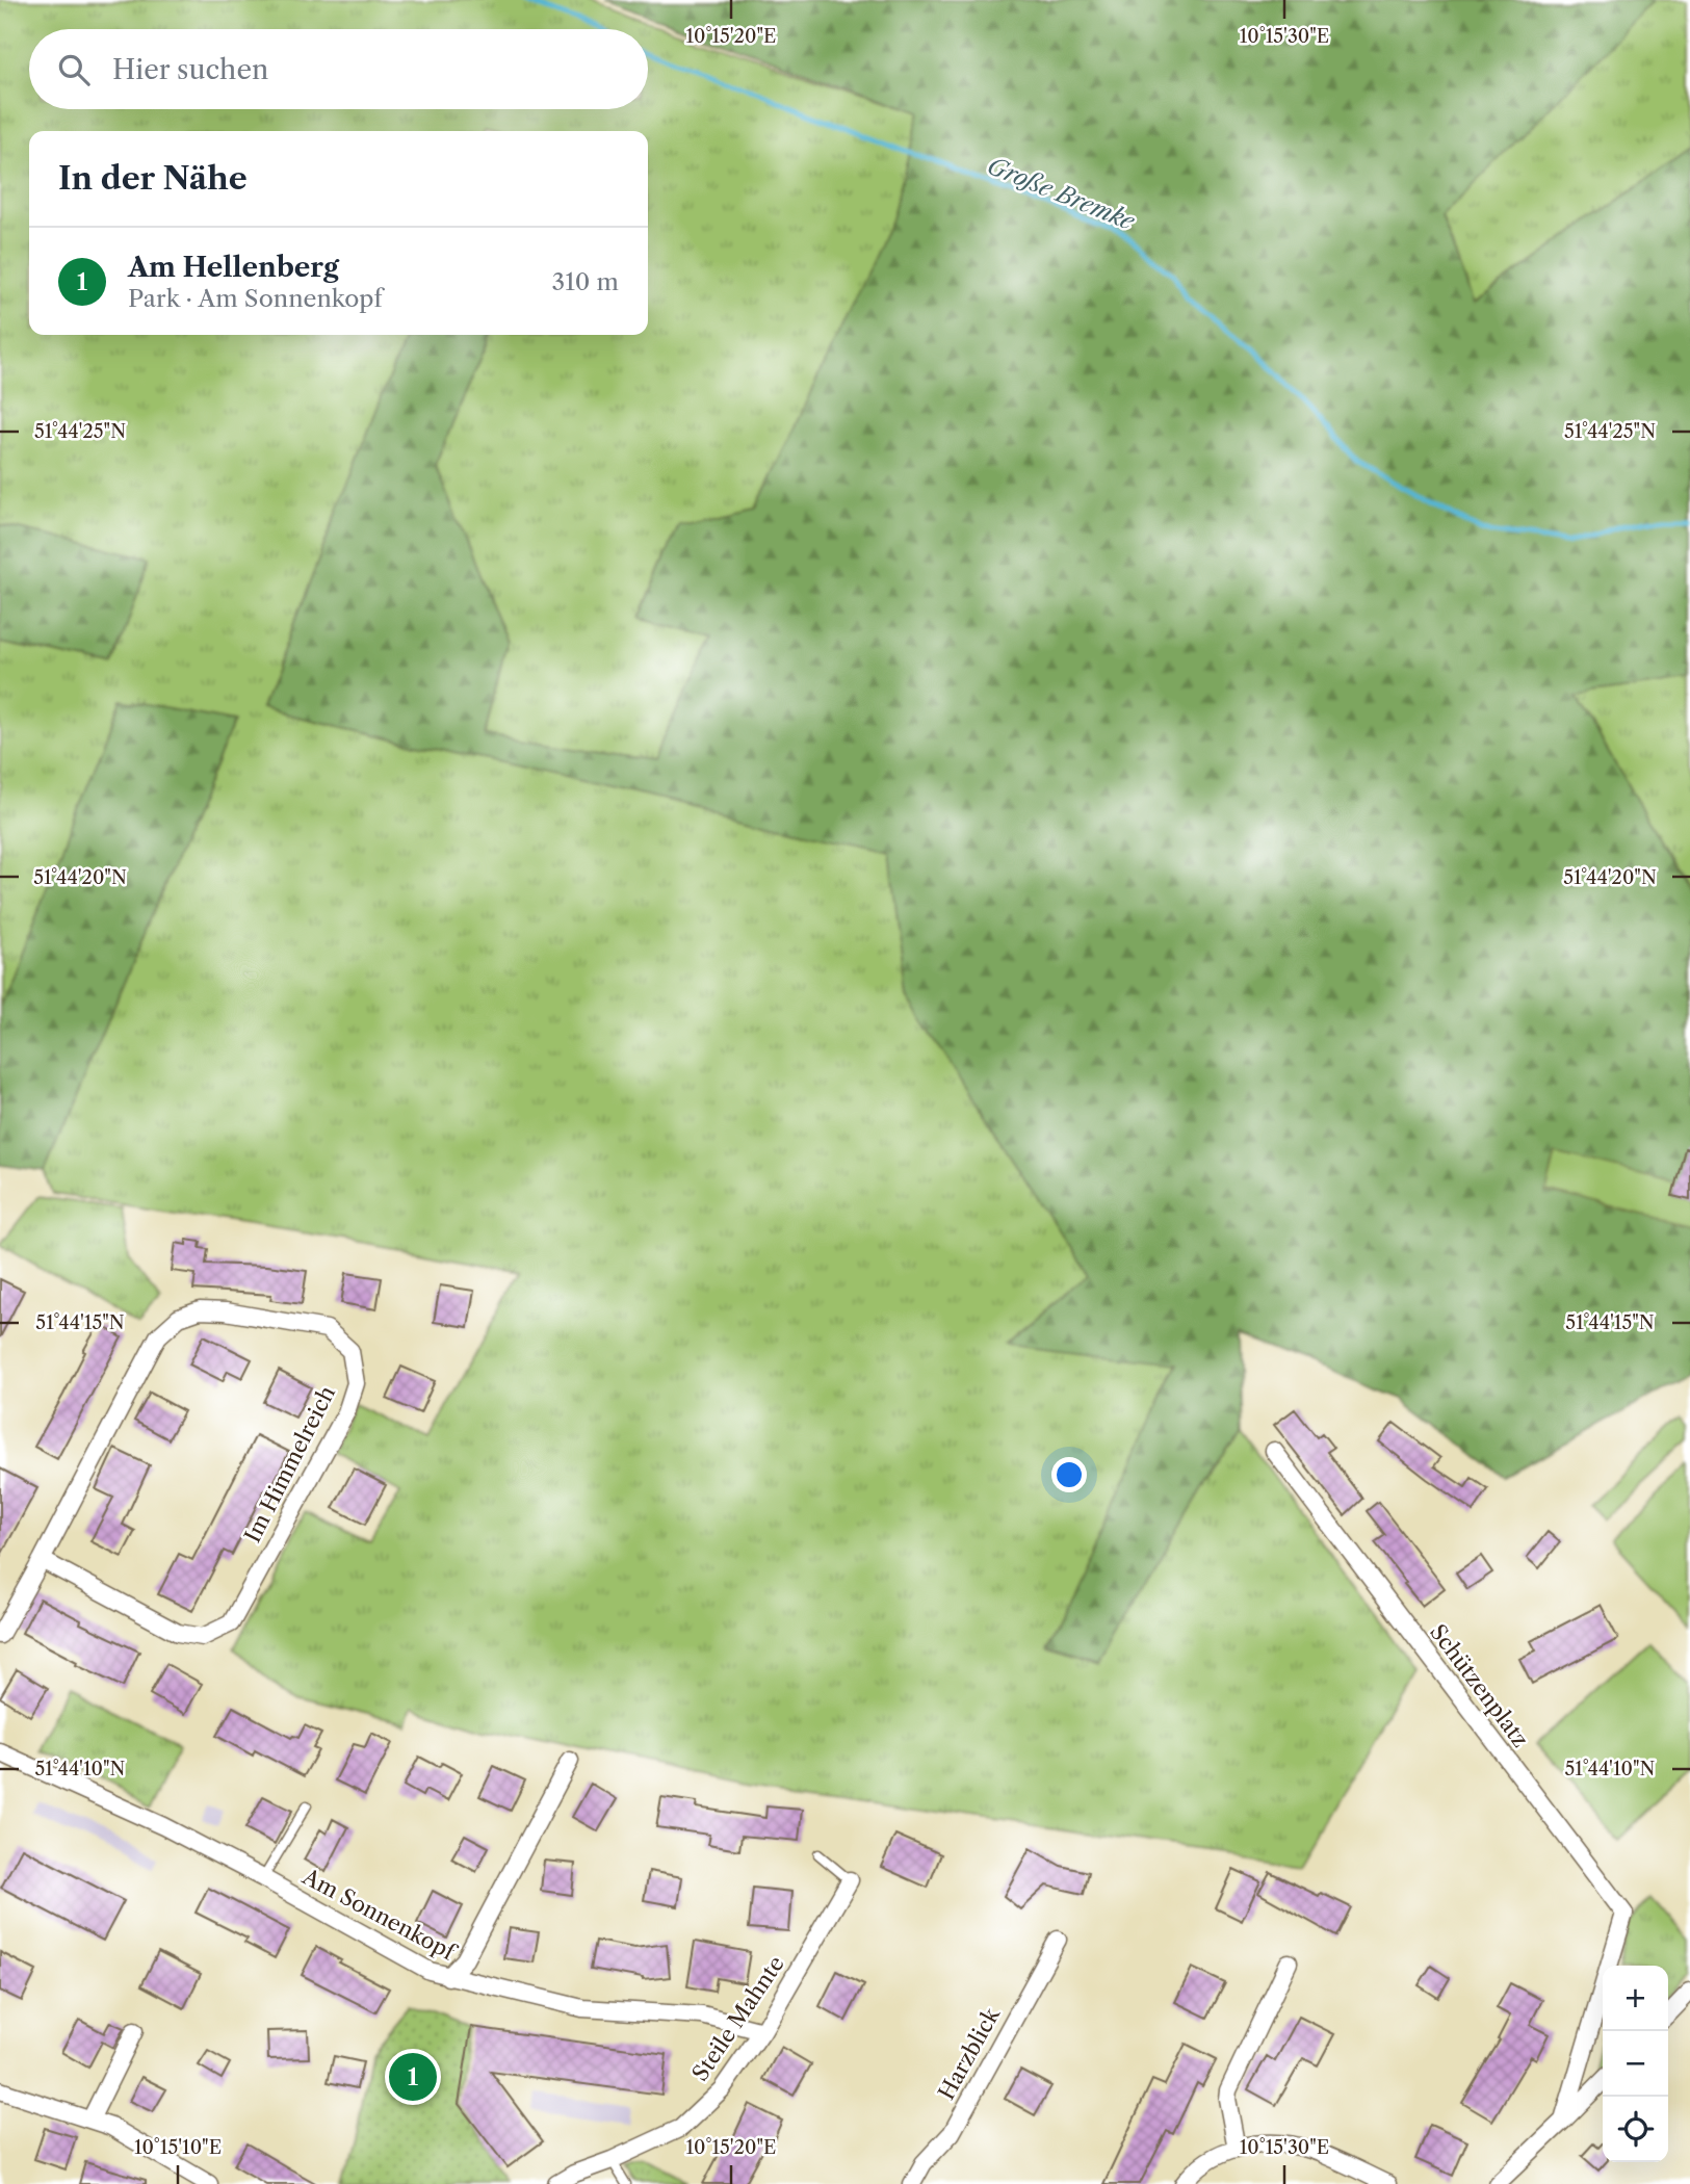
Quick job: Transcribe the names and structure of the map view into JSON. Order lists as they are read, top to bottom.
{
  "streets": {
    "street": [
      "Im Himmelreich",
      "Schützenplatz",
      "Am Sonnenkopf",
      "Steile Mahnte",
      "Harzblick"
    ]
  },
  "crossings": [
    ["Am Sonnenkopf", "Steile Mahnte"]
  ],
  "water": ["Große Bremke"],
  "page": {
    "search": "Hier suchen",
    "heading": "In der Nähe",
    "list": [
      {
        "mark": "1",
        "name": "Am Hellenberg",
        "note": "Park · Am Sonnenkopf",
        "value": "310 m"
      }
    ],
    "map_buttons": ["+", "−"],
    "pins": "1"
  },
  "coordinates": [
    "10°15'20\"E",
    "10°15'30\"E",
    "51°44'25\"N",
    "51°44'20\"N",
    "51°44'15\"N",
    "51°44'10\"N",
    "10°15'10\"E"
  ]
}
